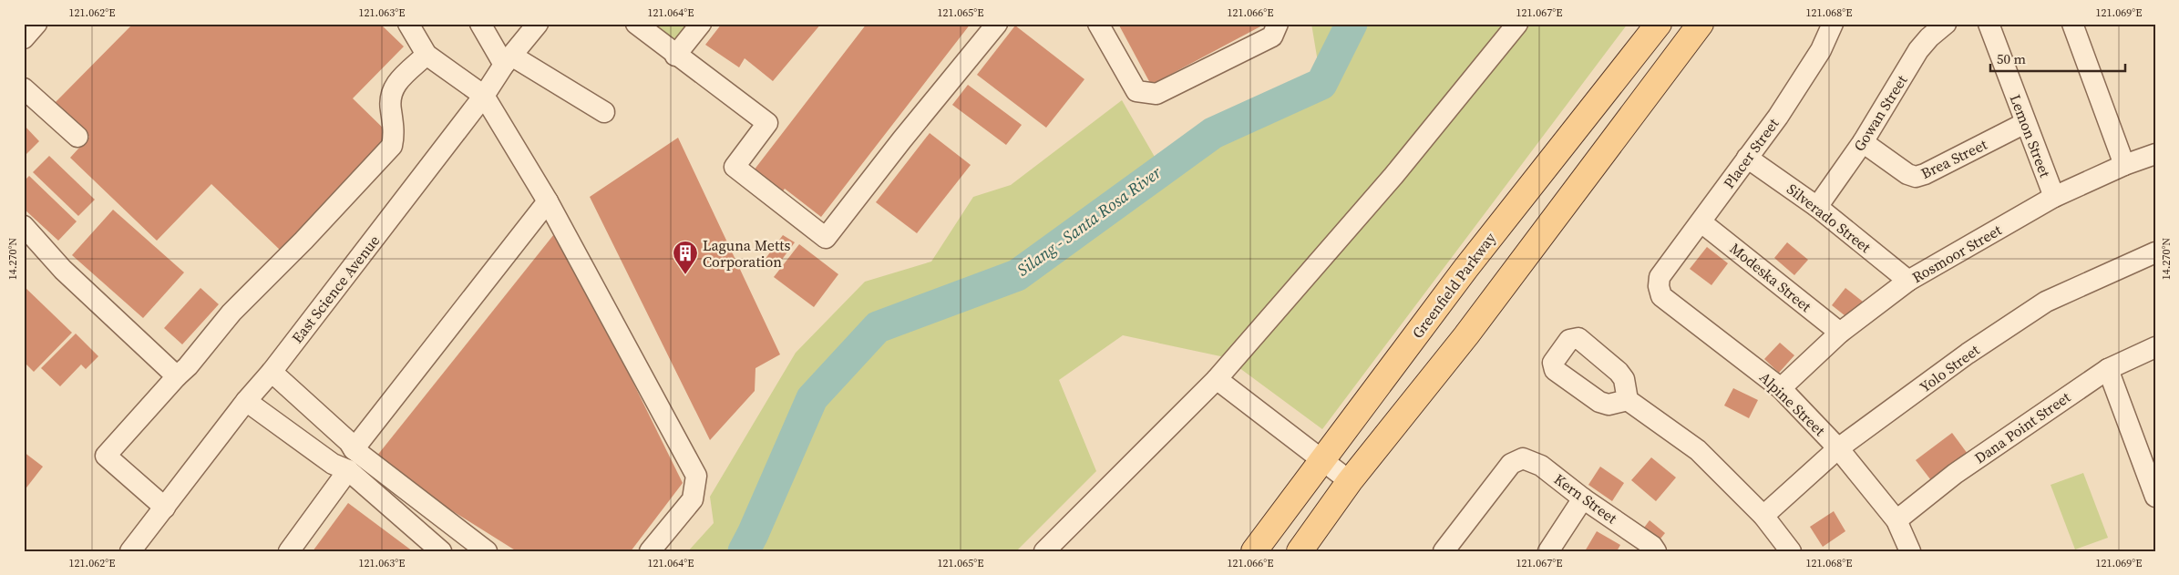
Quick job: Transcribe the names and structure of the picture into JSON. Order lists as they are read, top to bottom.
{
  "streets": {
    "main road": ["Greenfield Parkway"],
    "street": [
      "Gowan Street",
      "Lemon Street",
      "Placer Street",
      "Brea Street",
      "Silverado Street",
      "Rosmoor Street",
      "Modeska Street",
      "East Science Avenue",
      "Yolo Street",
      "Alpine Street",
      "Dana Point Street",
      "Kern Street"
    ]
  },
  "crossings": [
    ["Gowan Street", "Brea Street"],
    ["Gowan Street", "Silverado Street"],
    ["Lemon Street", "Brea Street"],
    ["Lemon Street", "Rosmoor Street"],
    ["Placer Street", "Silverado Street"],
    ["Placer Street", "Modeska Street"],
    ["Placer Street", "Alpine Street"],
    ["Silverado Street", "Rosmoor Street"],
    ["Rosmoor Street", "Modeska Street"],
    ["Rosmoor Street", "Alpine Street"],
    ["Yolo Street", "Alpine Street"],
    ["Alpine Street", "Dana Point Street"]
  ],
  "water": ["Silang - Santa Rosa River"],
  "places": {
    "building": ["Laguna Metts Corporation"]
  },
  "scale_bar": "50 m",
  "coordinates": [
    "121.062°E",
    "121.063°E",
    "121.064°E",
    "121.065°E",
    "121.066°E",
    "121.067°E",
    "121.068°E",
    "121.069°E",
    "14.270°N"
  ]
}
